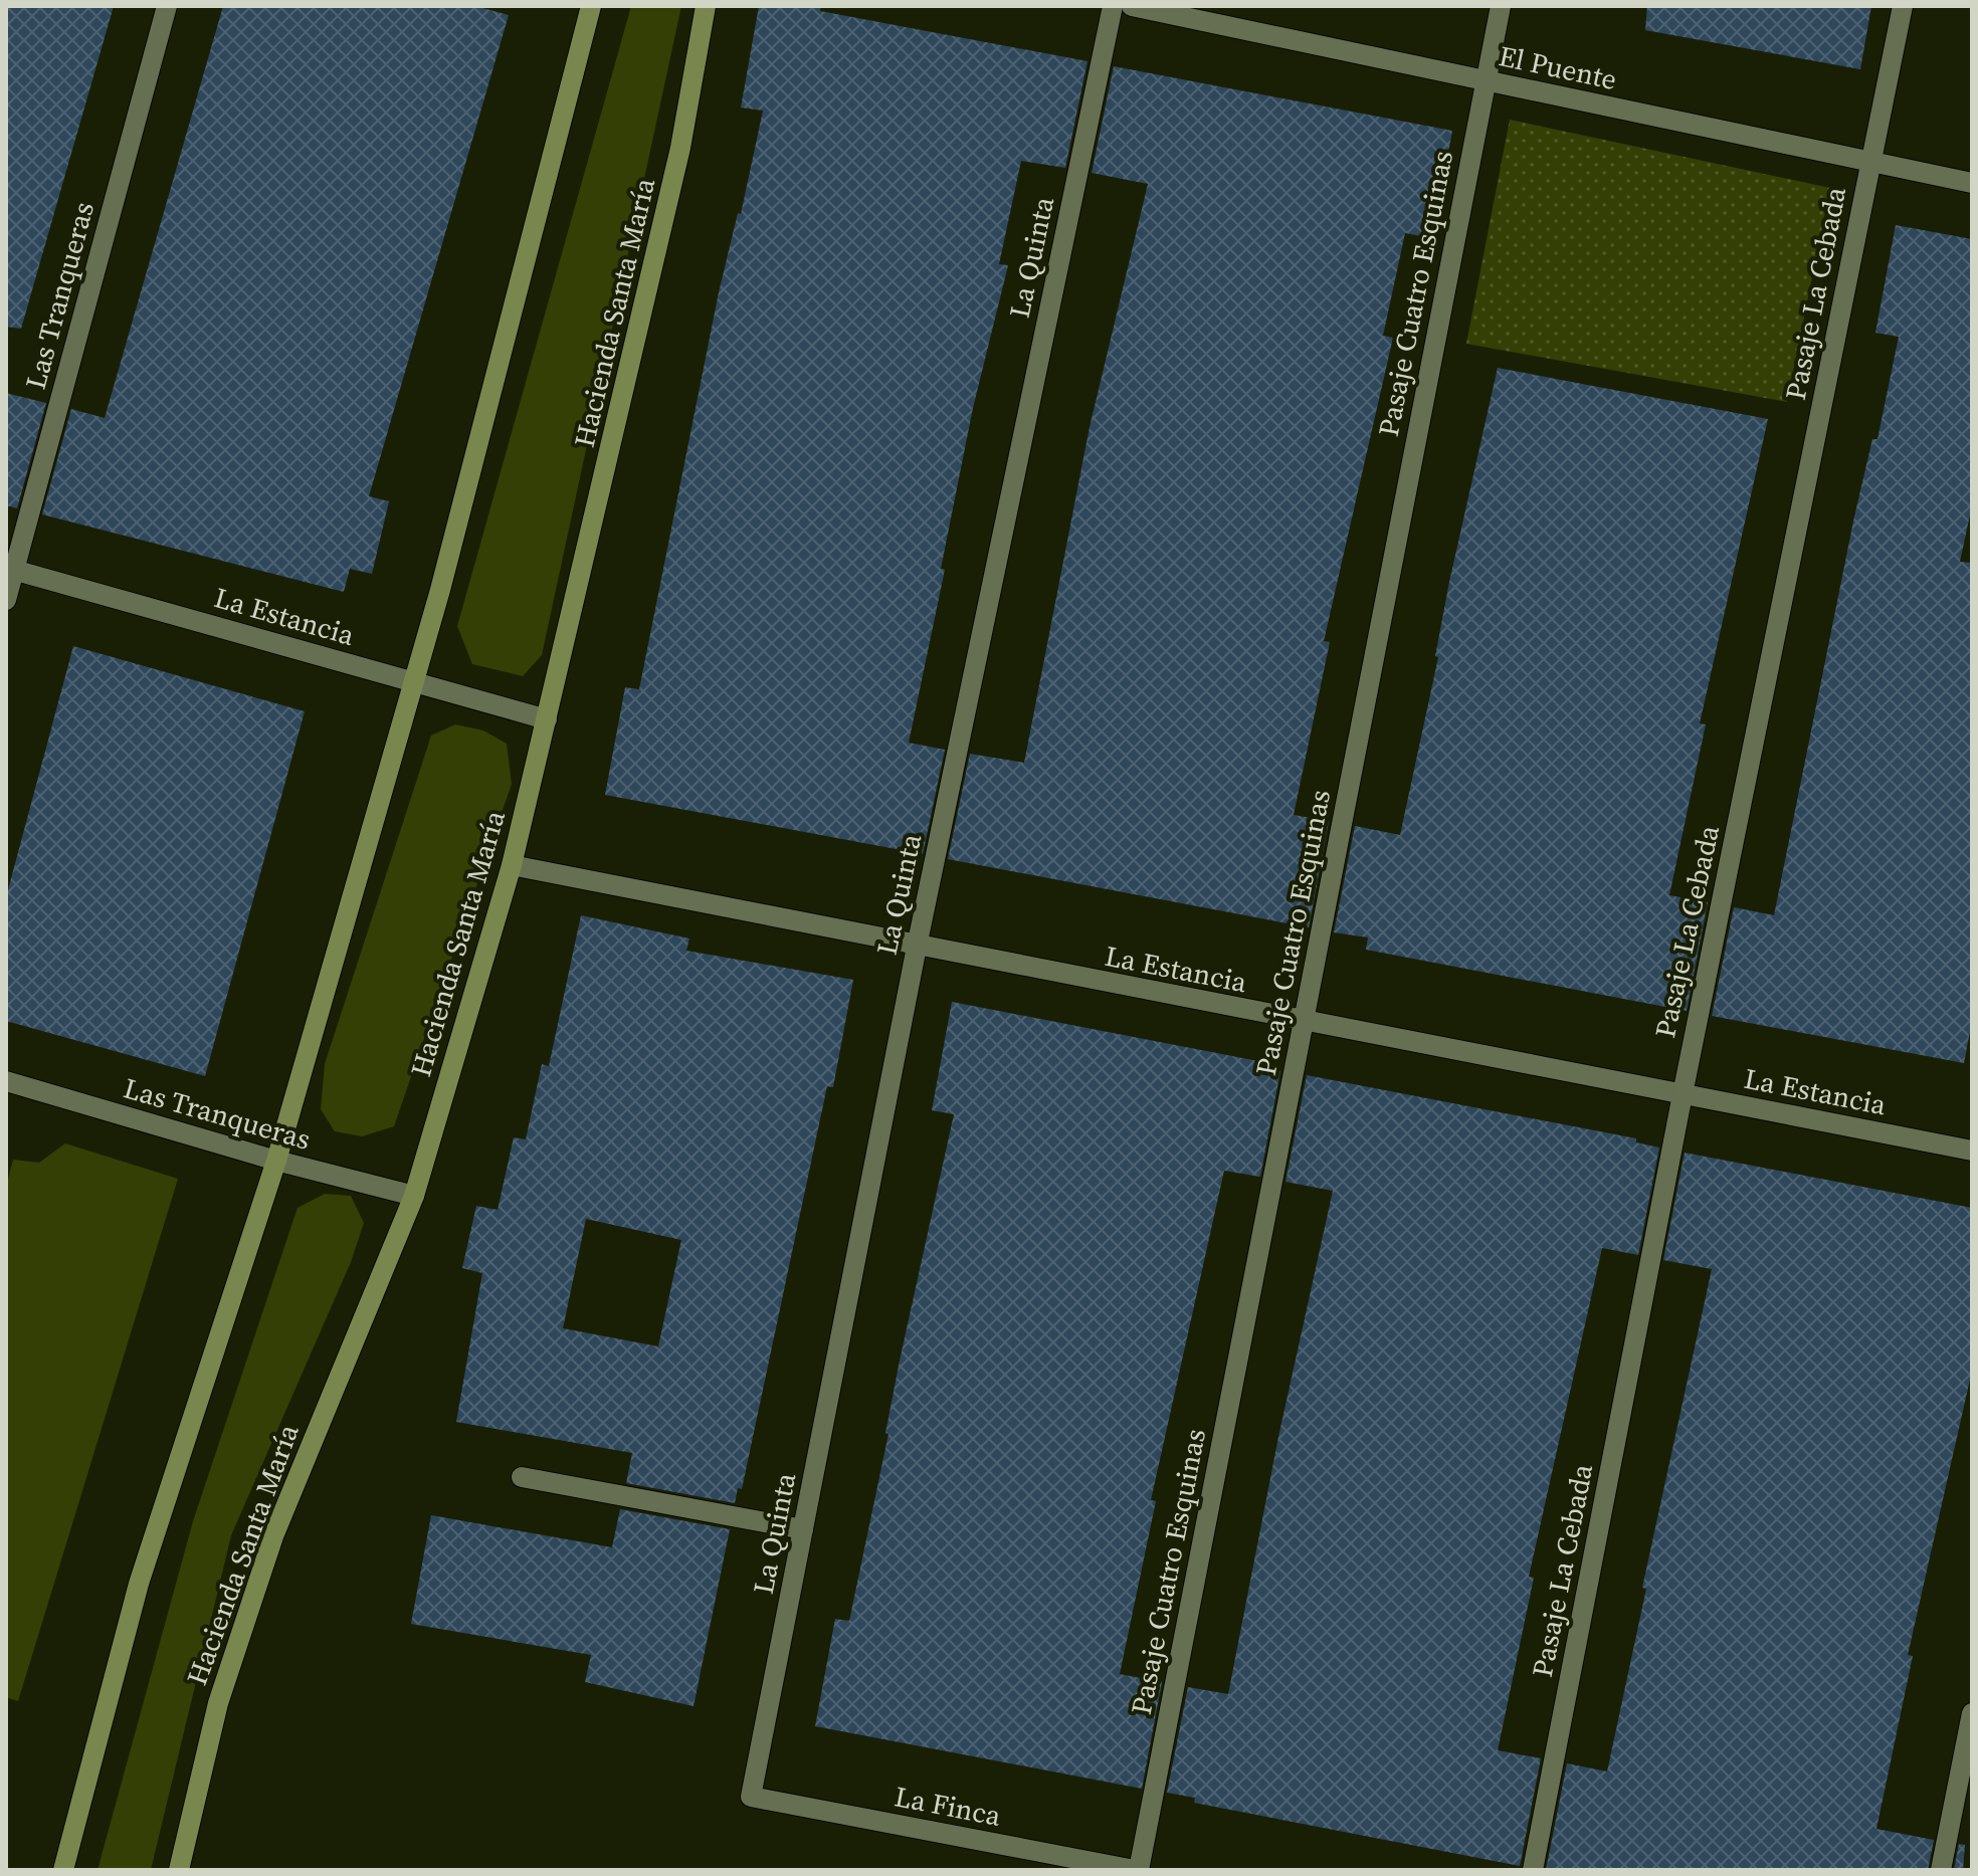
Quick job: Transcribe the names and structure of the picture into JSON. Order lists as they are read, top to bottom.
{
  "streets": {
    "street": [
      "El Puente",
      "La Quinta",
      "Pasaje Cuatro Esquinas",
      "Pasaje La Cebada",
      "Las Tranqueras",
      "Hacienda Santa María",
      "La Estancia",
      "La Finca"
    ]
  },
  "crossings": [
    ["El Puente", "Pasaje Cuatro Esquinas"],
    ["El Puente", "Pasaje La Cebada"],
    ["La Quinta", "La Estancia"],
    ["La Quinta", "La Finca"],
    ["Pasaje Cuatro Esquinas", "La Estancia"],
    ["Pasaje Cuatro Esquinas", "La Finca"],
    ["Pasaje La Cebada", "La Estancia"],
    ["Las Tranqueras", "Hacienda Santa María"],
    ["Las Tranqueras", "La Estancia"],
    ["Hacienda Santa María", "La Estancia"]
  ]
}
